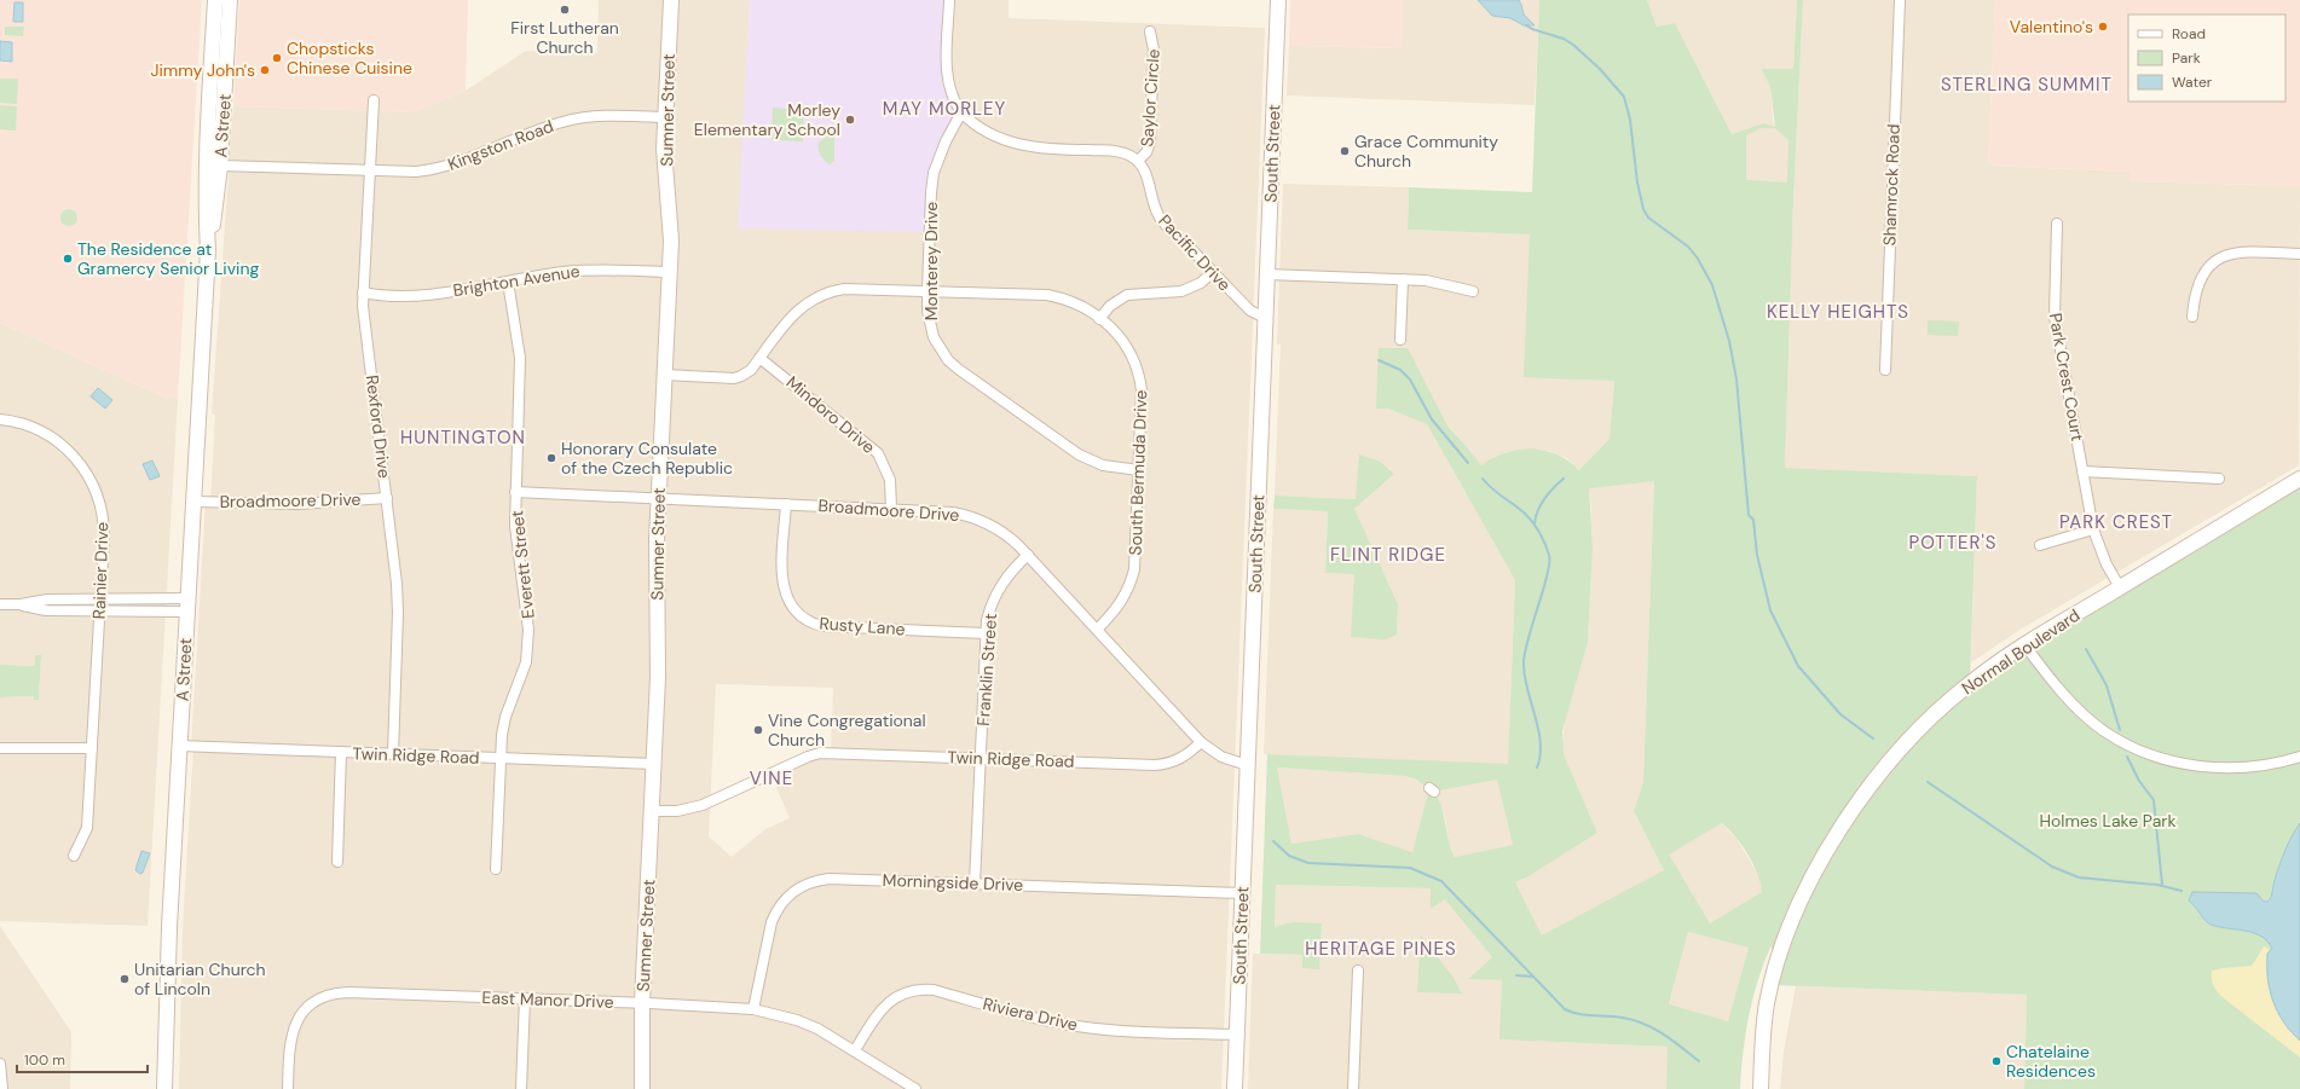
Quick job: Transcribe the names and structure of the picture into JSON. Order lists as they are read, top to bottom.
{
  "streets": {
    "main road": [
      "Sumner Street",
      "A Street",
      "South Street",
      "Normal Boulevard"
    ],
    "street": [
      "Saylor Circle",
      "Kingston Road",
      "Shamrock Road",
      "Pacific Drive",
      "Monterey Drive",
      "Brighton Avenue",
      "Park Crest Court",
      "Mindoro Drive",
      "Rexford Drive",
      "South Bermuda Drive",
      "Broadmoore Drive",
      "Everett Street",
      "Rainier Drive",
      "Rusty Lane",
      "Franklin Street",
      "Twin Ridge Road",
      "Morningside Drive",
      "East Manor Drive",
      "Riviera Drive"
    ]
  },
  "crossings": [
    ["Saylor Circle", "Pacific Drive"],
    ["Sumner Street", "Kingston Road"],
    ["Sumner Street", "Brighton Avenue"],
    ["Sumner Street", "South Bermuda Drive"],
    ["Sumner Street", "Broadmoore Drive"],
    ["Sumner Street", "Twin Ridge Road"],
    ["Sumner Street", "East Manor Drive"],
    ["A Street", "Kingston Road"],
    ["A Street", "Broadmoore Drive"],
    ["A Street", "Twin Ridge Road"],
    ["Kingston Road", "Rexford Drive"],
    ["South Street", "Pacific Drive"],
    ["South Street", "Broadmoore Drive"],
    ["South Street", "Morningside Drive"],
    ["South Street", "Riviera Drive"],
    ["Monterey Drive", "South Bermuda Drive"],
    ["Brighton Avenue", "Rexford Drive"],
    ["Brighton Avenue", "Everett Street"],
    ["Park Crest Court", "Normal Boulevard"],
    ["Mindoro Drive", "South Bermuda Drive"],
    ["Mindoro Drive", "Broadmoore Drive"],
    ["Rexford Drive", "Broadmoore Drive"],
    ["Rexford Drive", "Twin Ridge Road"],
    ["South Bermuda Drive", "Broadmoore Drive"],
    ["Broadmoore Drive", "Everett Street"],
    ["Broadmoore Drive", "Rusty Lane"],
    ["Broadmoore Drive", "Franklin Street"],
    ["Broadmoore Drive", "Twin Ridge Road"],
    ["Everett Street", "Twin Ridge Road"],
    ["Rusty Lane", "Franklin Street"],
    ["Franklin Street", "Twin Ridge Road"],
    ["Franklin Street", "Morningside Drive"],
    ["Morningside Drive", "East Manor Drive"],
    ["East Manor Drive", "Riviera Drive"]
  ],
  "districts": [
    "STERLING SUMMIT",
    "MAY MORLEY",
    "KELLY HEIGHTS",
    "HUNTINGTON",
    "PARK CREST",
    "POTTER'S",
    "FLINT RIDGE",
    "VINE",
    "HERITAGE PINES"
  ],
  "parks": ["Holmes Lake Park"],
  "places": [
    "First Lutheran Church",
    "Valentino's",
    "Chopsticks Chinese Cuisine",
    "Jimmy John's",
    "Morley Elementary School",
    "Grace Community Church",
    "The Residence at Gramercy Senior Living",
    "Honorary Consulate of the Czech Republic",
    "Vine Congregational Church",
    "Unitarian Church of Lincoln",
    "Chatelaine Residences"
  ],
  "legend": ["Road", "Park", "Water"],
  "scale_bar": "100 m"
}
